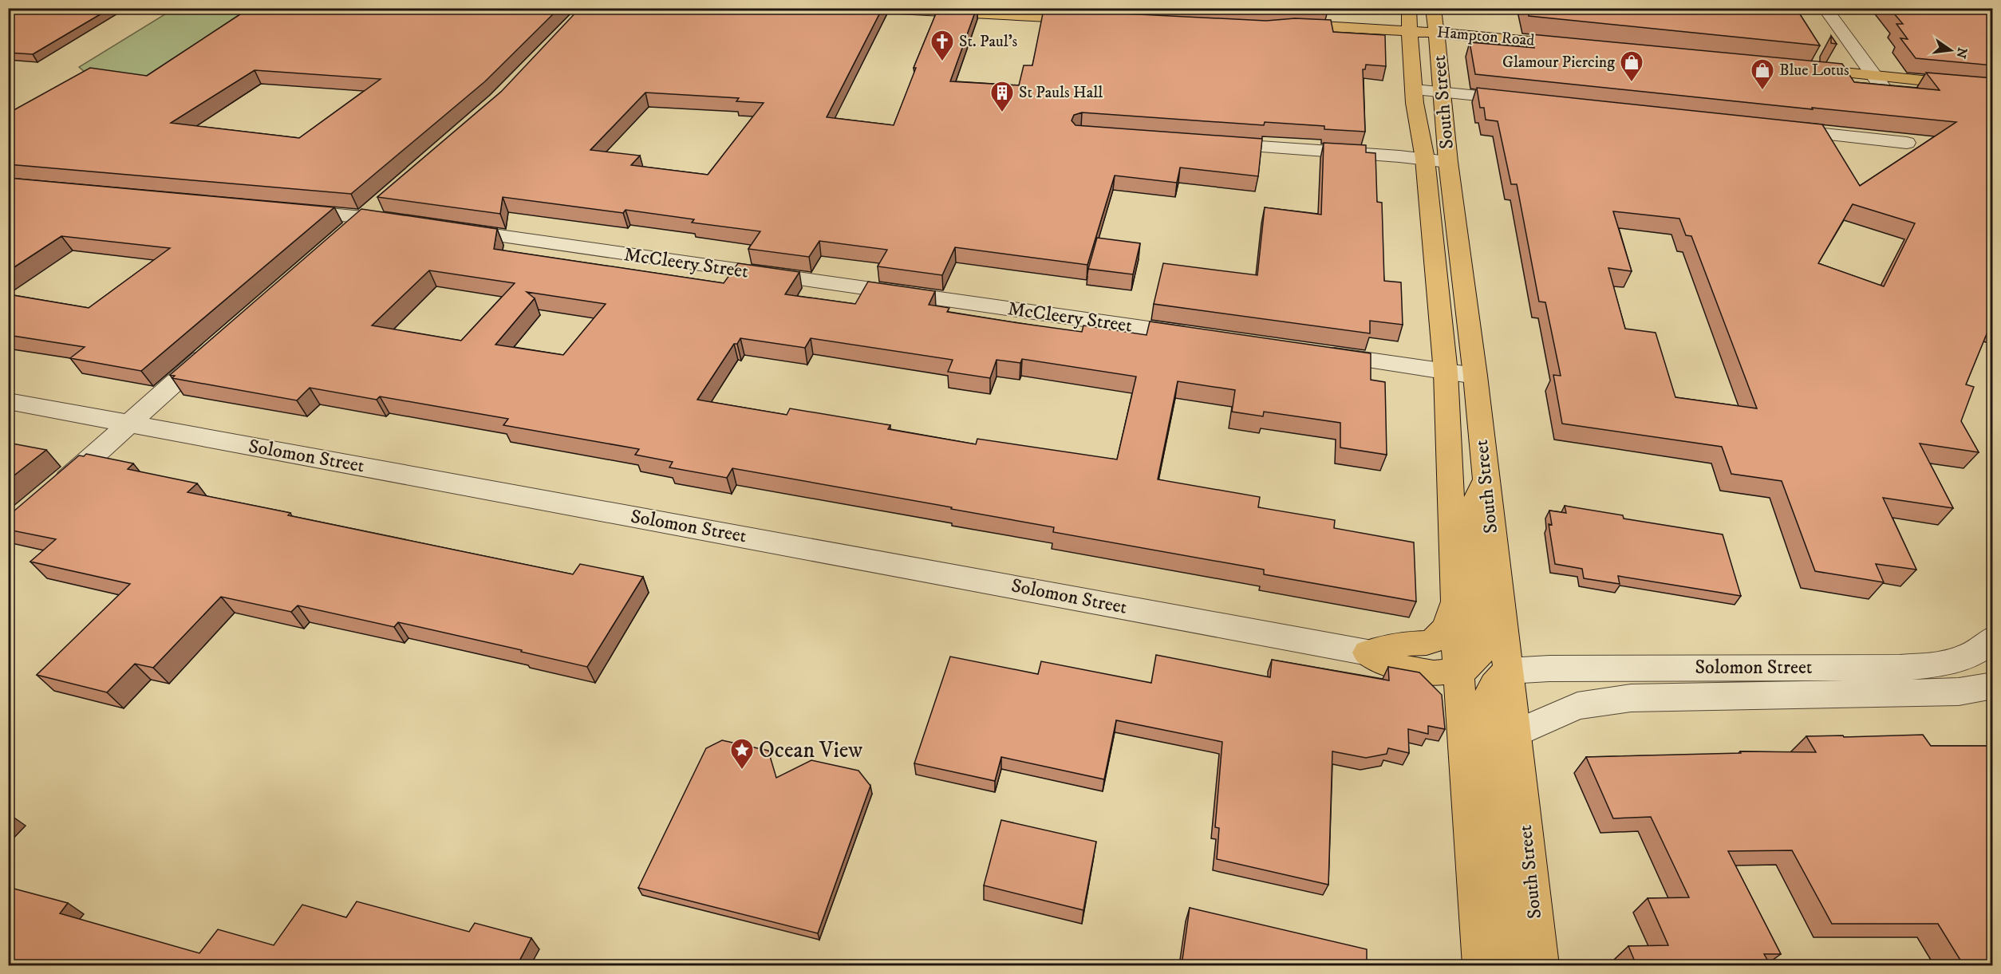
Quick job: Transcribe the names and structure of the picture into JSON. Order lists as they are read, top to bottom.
{
  "streets": {
    "main road": ["Hampton Road", "South Street"],
    "street": ["McCleery Street", "Solomon Street"]
  },
  "crossings": [
    ["Hampton Road", "South Street"],
    ["South Street", "Solomon Street"]
  ],
  "places": {
    "church": ["St. Paul's"],
    "shop": ["Glamour Piercing", "Blue Lotus"],
    "building": ["St Pauls Hall"],
    "place": ["Ocean View"]
  },
  "north": "right"
}
